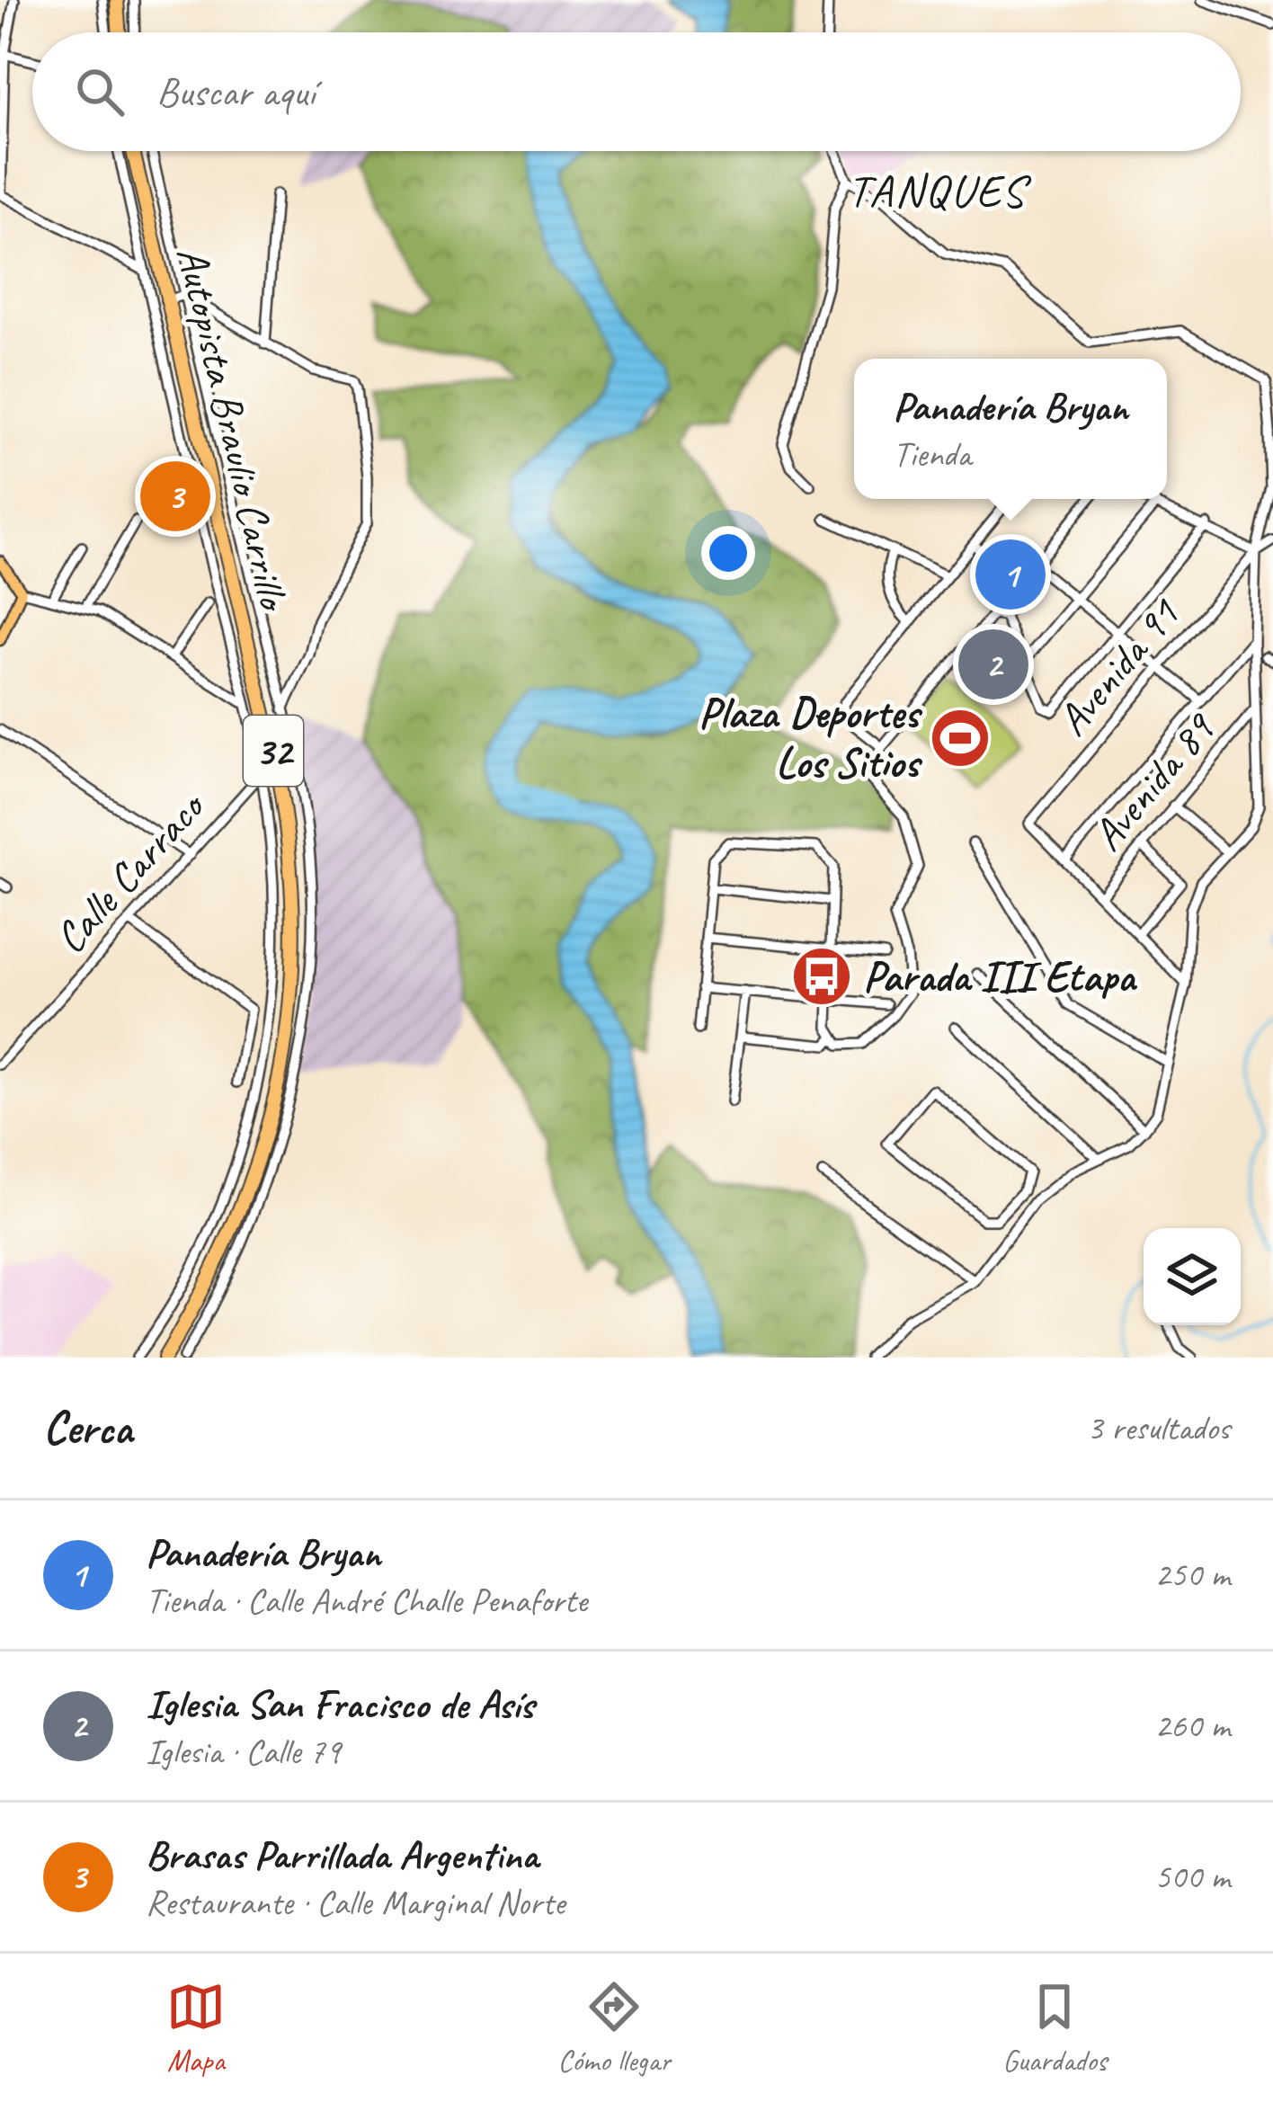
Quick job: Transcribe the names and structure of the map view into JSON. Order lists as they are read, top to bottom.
{
  "streets": {
    "highway": ["Autopista Braulio Carrillo", "32"],
    "street": ["Avenida 91", "Avenida 89", "Calle Carraco"]
  },
  "districts": ["TANQUES"],
  "places": {
    "sports": ["Plaza Deportes Los Sitios"],
    "bus stop": ["Parada III Etapa"]
  },
  "page": {
    "search": "Buscar aquí",
    "popup": ["Panadería Bryan", "Tienda"],
    "pins": ["3", "1", "2"],
    "heading": ["Cerca", "3 resultados"],
    "list": [
      {
        "mark": "1",
        "name": "Panadería Bryan",
        "note": "Tienda · Calle André Challe Penaforte",
        "value": "250 m"
      },
      {
        "mark": "2",
        "name": "Iglesia San Fracisco de Asís",
        "note": "Iglesia · Calle 79",
        "value": "260 m"
      },
      {
        "mark": "3",
        "name": "Brasas Parrillada Argentina",
        "note": "Restaurante · Calle Marginal Norte",
        "value": "500 m"
      }
    ],
    "nav": ["Mapa", "Cómo llegar", "Guardados"]
  }
}
